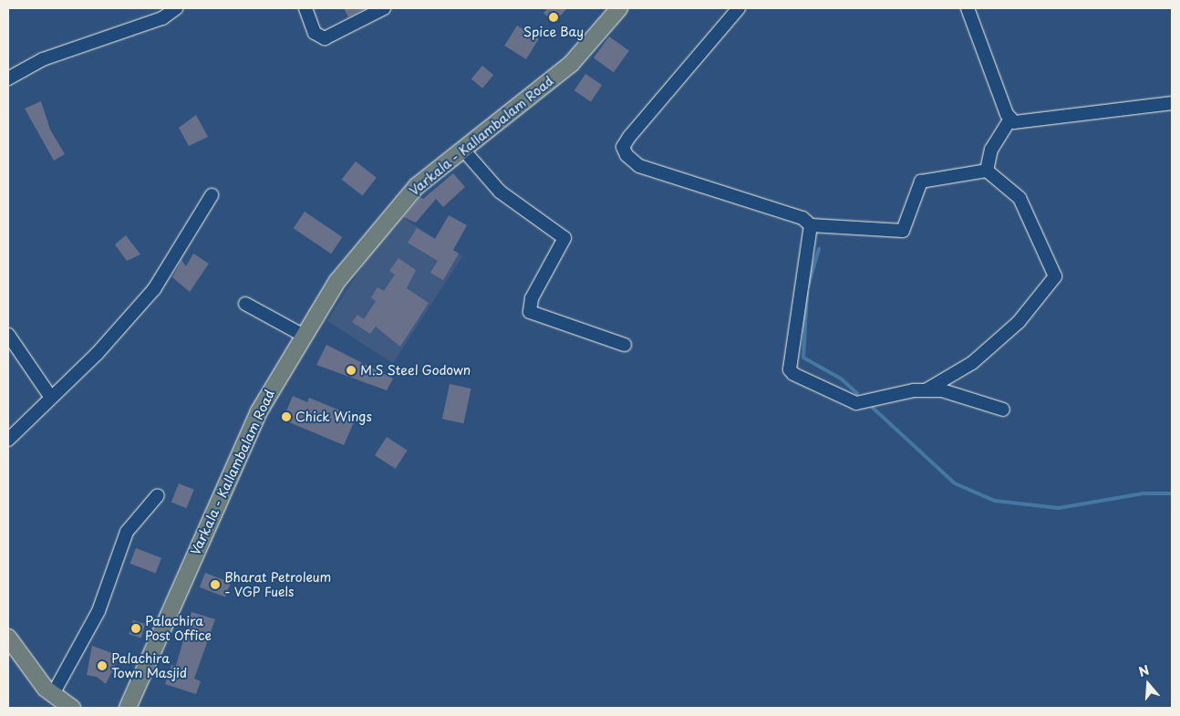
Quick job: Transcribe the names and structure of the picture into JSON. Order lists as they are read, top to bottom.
{
  "streets": {
    "main road": ["Varkala - Kallambalam Road"]
  },
  "places": [
    "Spice Bay",
    "M.S Steel Godown",
    "Chick Wings",
    "Bharat Petroleum - VGP Fuels",
    "Palachira Post Office",
    "Palachira Town Masjid"
  ],
  "north": "top"
}
